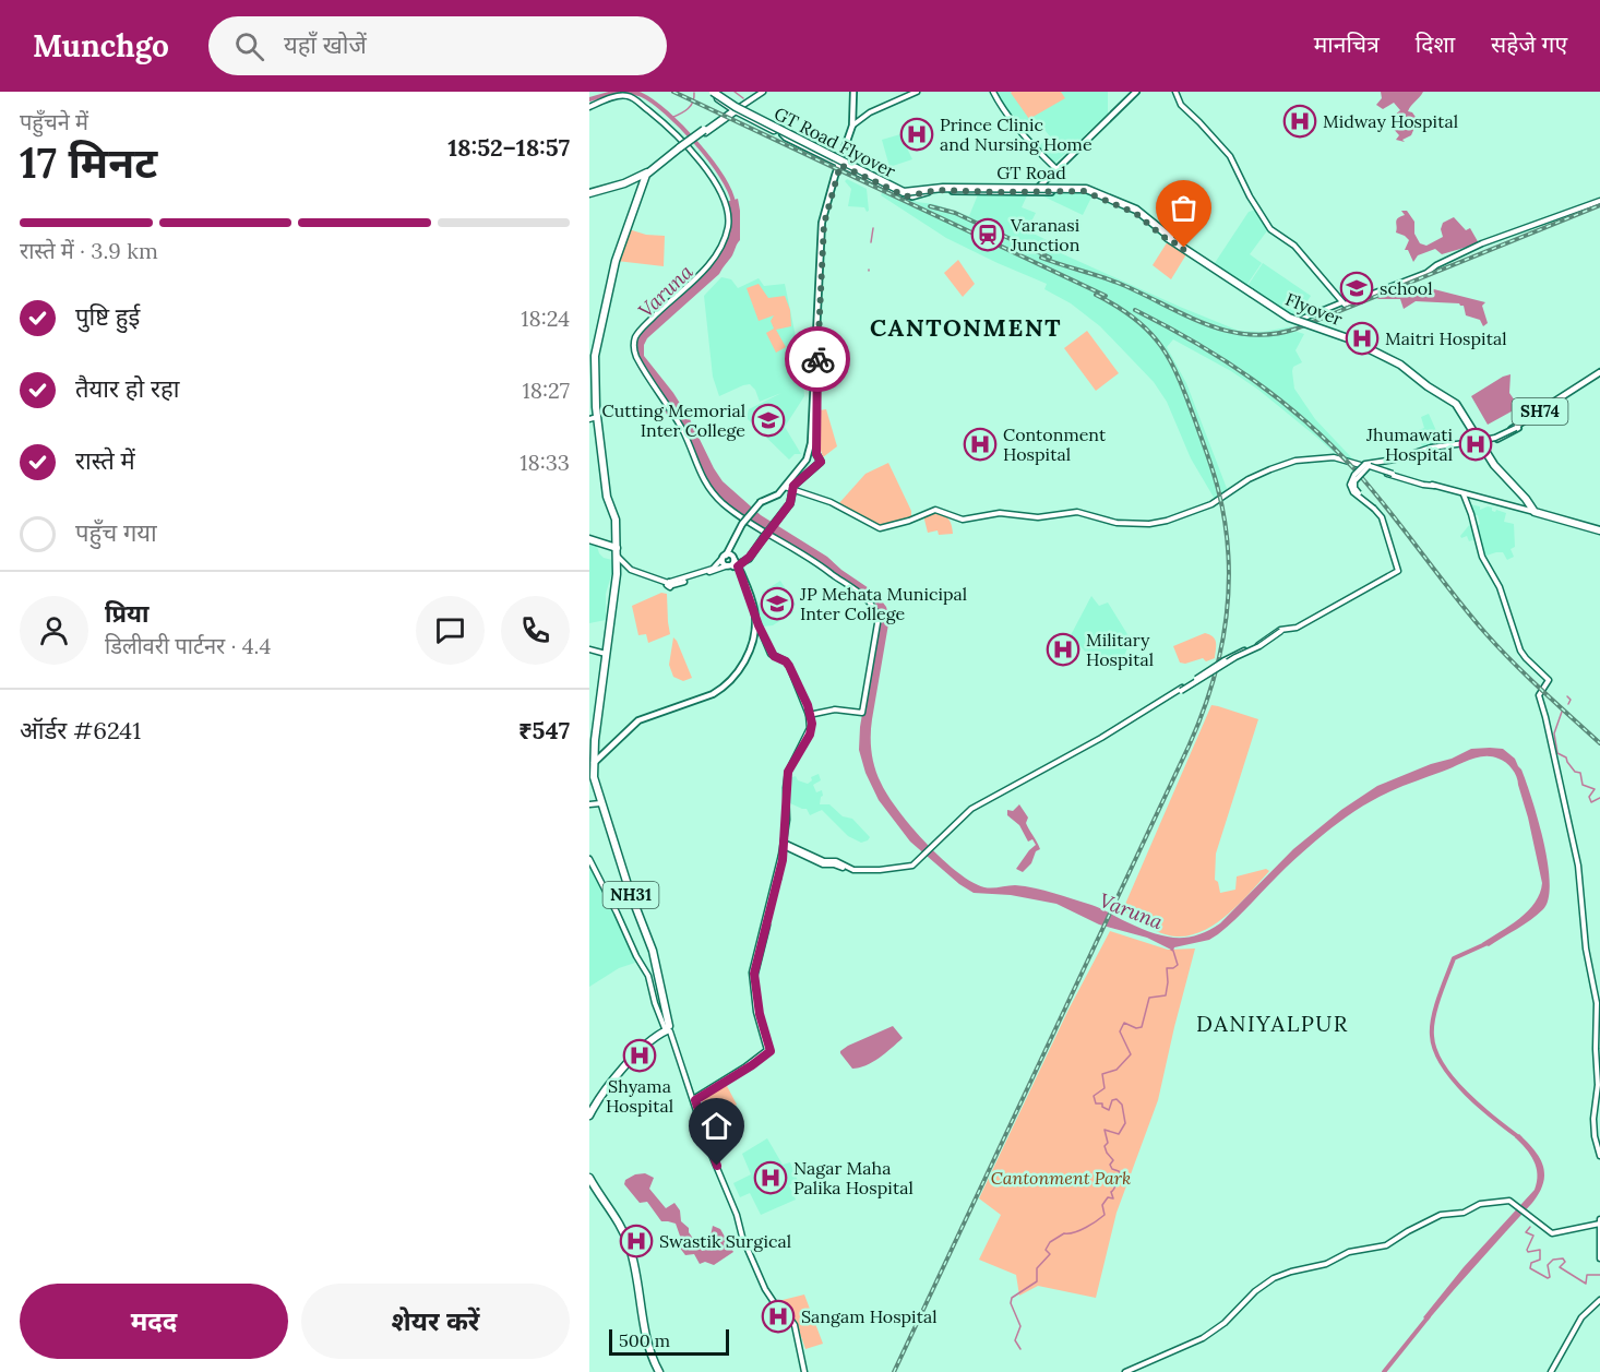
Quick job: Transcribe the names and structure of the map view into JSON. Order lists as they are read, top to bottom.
{
  "streets": {
    "highway": [
      "GT Road Flyover",
      "GT Road",
      "Flyover",
      "NH31"
    ],
    "main road": ["SH74"]
  },
  "crossings": [
    ["GT Road Flyover", "GT Road"],
    ["GT Road", "Flyover"],
    ["Flyover", "SH74"]
  ],
  "districts": ["CANTONMENT", "DANIYALPUR"],
  "water": ["Varuna"],
  "parks": ["Cantonment Park"],
  "places": {
    "hospital": [
      "Midway Hospital",
      "Prince Clinic and Nursing Home",
      "Maitri Hospital",
      "Contonment Hospital",
      "Jhumawati Hospital",
      "Military Hospital",
      "Shyama Hospital",
      "Nagar Maha Palika Hospital",
      "Swastik Surgical",
      "Sangam Hospital"
    ],
    "station": ["Varanasi Junction"],
    "school or university": ["school", "Cutting Memorial Inter College", "JP Mehata Municipal Inter College"]
  },
  "scale_bar": "500 m",
  "page": {
    "header": "Munchgo",
    "search": "यहाँ खोजें",
    "nav": ["मानचित्र", "दिशा", "सहेजे गए"],
    "heading": ["17 मिनट", "पहुँचने में", "18:52–18:57"],
    "panel": [
      "प्रिया",
      "डिलीवरी पार्टनर · 4.4",
      "ऑर्डर #6241",
      "₹547"
    ],
    "bar": "रास्ते में · 3.9 km",
    "list": [
      ["पुष्टि हुई", "18:24"],
      ["तैयार हो रहा", "18:27"],
      ["रास्ते में", "18:33"],
      "पहुँच गया"
    ],
    "buttons": ["मदद", "शेयर करें"],
    "scale": "500 m"
  }
}
